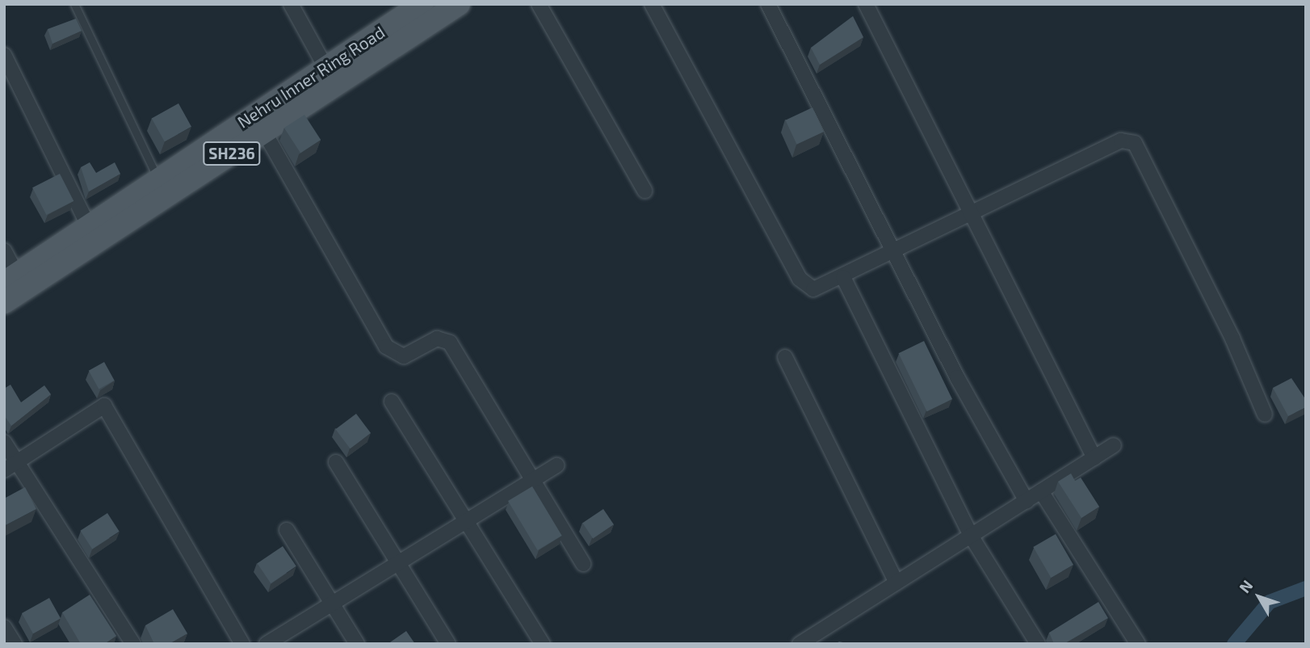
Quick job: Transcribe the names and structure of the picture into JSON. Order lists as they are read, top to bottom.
{
  "streets": {
    "main road": ["Nehru Inner Ring Road", "SH236"]
  },
  "north": "top left"
}
